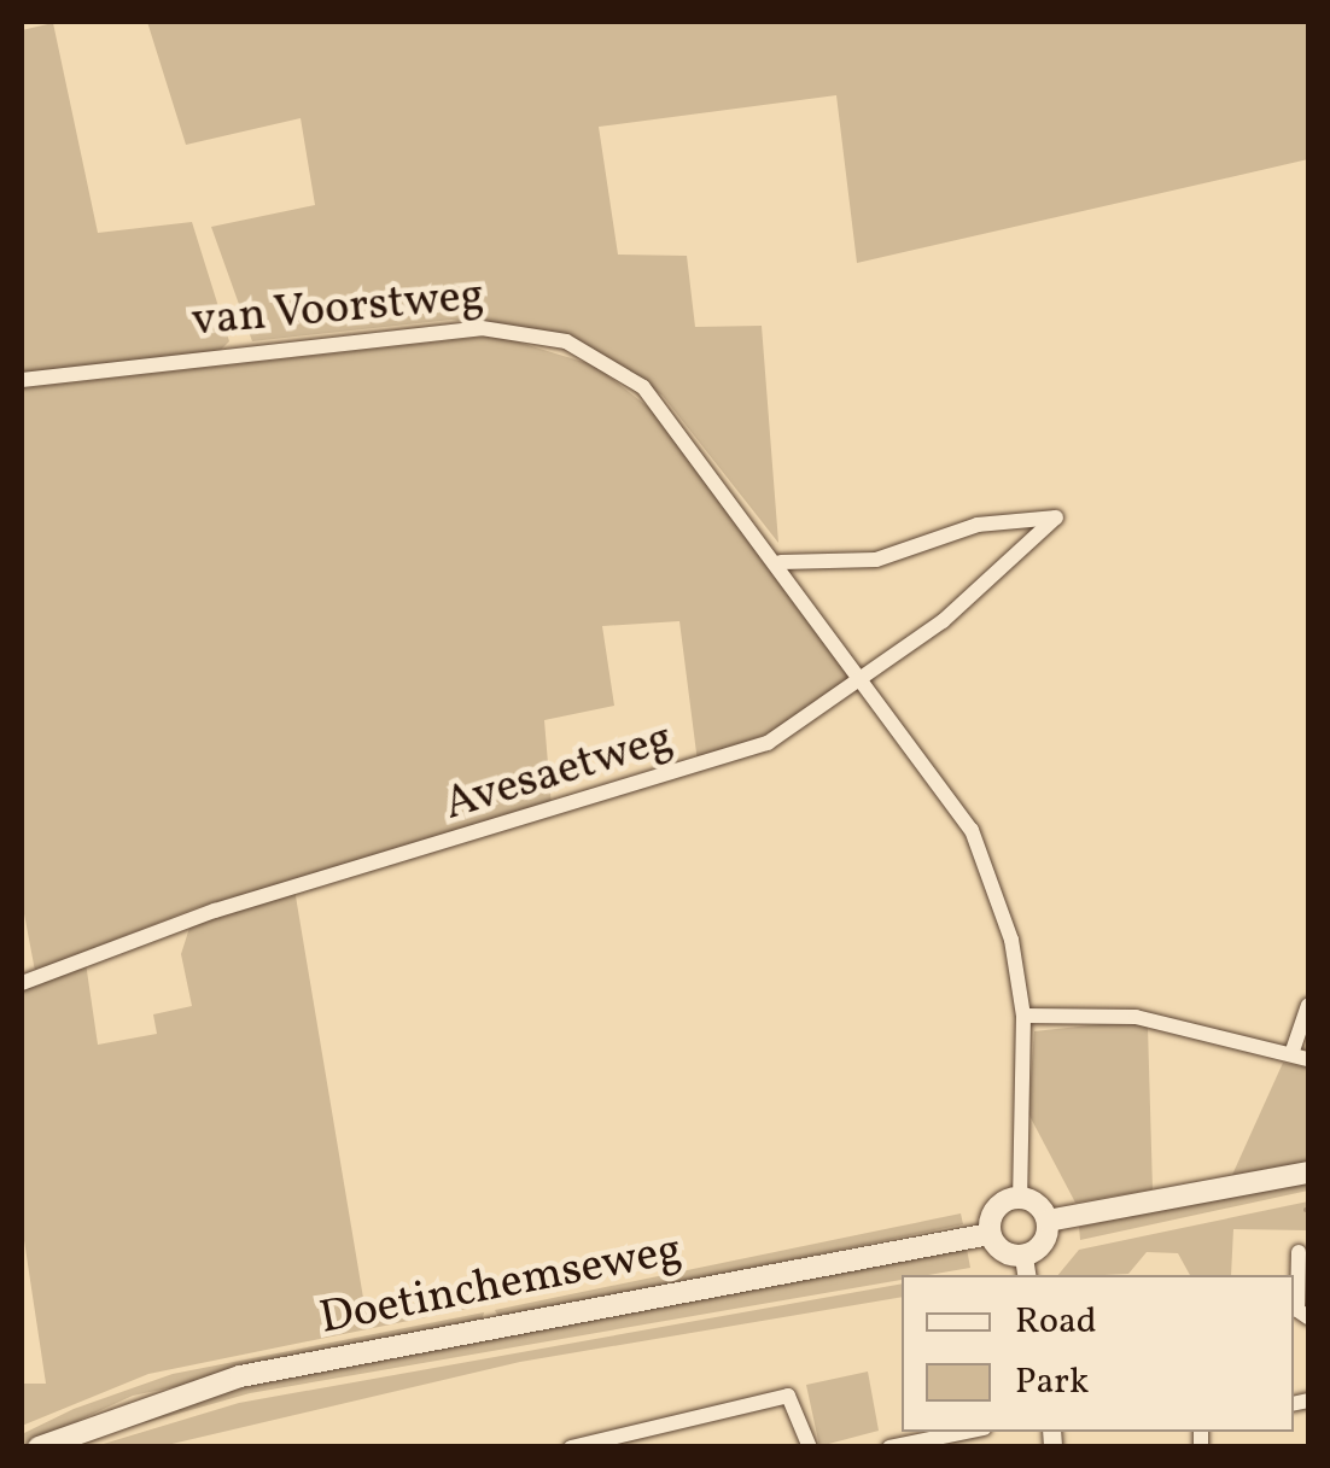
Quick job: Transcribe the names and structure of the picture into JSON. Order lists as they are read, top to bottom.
{
  "streets": {
    "main road": ["Doetinchemseweg"],
    "street": ["van Voorstweg", "Avesaetweg"]
  },
  "crossings": [
    ["van Voorstweg", "Avesaetweg"]
  ],
  "legend": ["Road", "Park"]
}
